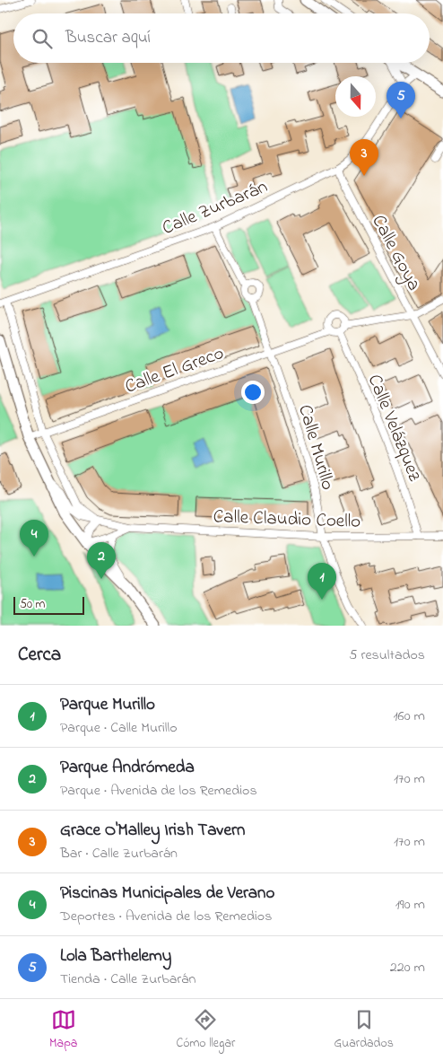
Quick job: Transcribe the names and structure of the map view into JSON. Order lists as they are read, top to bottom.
{
  "streets": {
    "street": [
      "Calle Zurbarán",
      "Calle Goya",
      "Calle El Greco",
      "Calle Velázquez",
      "Calle Murillo",
      "Calle Claudio Coello"
    ]
  },
  "crossings": [
    ["Calle Zurbarán", "Calle Goya"],
    ["Calle El Greco", "Calle Velázquez"],
    ["Calle El Greco", "Calle Murillo"],
    ["Calle Velázquez", "Calle Claudio Coello"],
    ["Calle Murillo", "Calle Claudio Coello"]
  ],
  "scale_bar": "50 m",
  "north": "bottom",
  "page": {
    "search": "Buscar aquí",
    "pins": [
      "5",
      "3",
      "4",
      "2",
      "1"
    ],
    "scale": "50 m",
    "heading": ["Cerca", "5 resultados"],
    "list": [
      {
        "mark": "1",
        "name": "Parque Murillo",
        "note": "Parque · Calle Murillo",
        "value": "160 m"
      },
      {
        "mark": "2",
        "name": "Parque Andrómeda",
        "note": "Parque · Avenida de los Remedios",
        "value": "170 m"
      },
      {
        "mark": "3",
        "name": "Grace O'Malley Irish Tavern",
        "note": "Bar · Calle Zurbarán",
        "value": "170 m"
      },
      {
        "mark": "4",
        "name": "Piscinas Municipales de Verano",
        "note": "Deportes · Avenida de los Remedios",
        "value": "190 m"
      },
      {
        "mark": "5",
        "name": "Lola Barthelemy",
        "note": "Tienda · Calle Zurbarán",
        "value": "220 m"
      }
    ],
    "nav": ["Mapa", "Cómo llegar", "Guardados"]
  }
}
